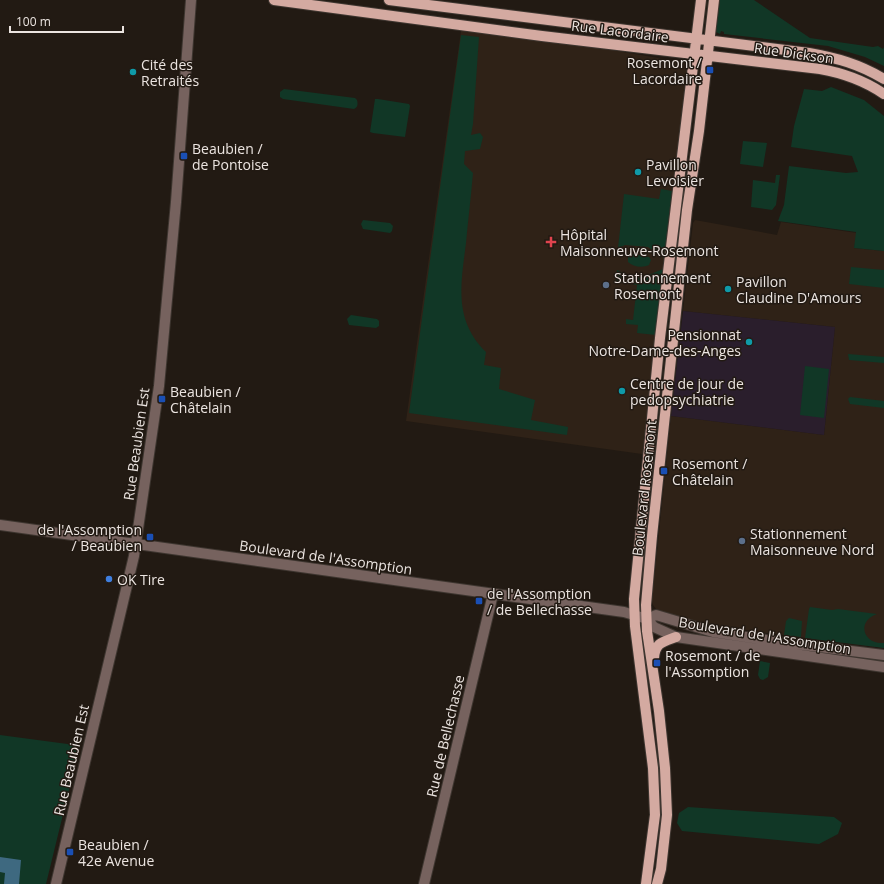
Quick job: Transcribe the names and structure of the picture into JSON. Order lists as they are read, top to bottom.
{
  "streets": {
    "main road": ["Rue Lacordaire", "Rue Dickson", "Boulevard Rosemont"],
    "street": ["Rue Beaubien Est", "Boulevard de l'Assomption", "Rue de Bellechasse"]
  },
  "crossings": [
    ["Rue Lacordaire", "Rue Dickson"],
    ["Rue Lacordaire", "Boulevard Rosemont"],
    ["Rue Dickson", "Boulevard Rosemont"],
    ["Rue Beaubien Est", "Boulevard de l'Assomption"],
    ["Boulevard Rosemont", "Boulevard de l'Assomption"],
    ["Boulevard de l'Assomption", "Rue de Bellechasse"]
  ],
  "places": {
    "transit": [
      "Rosemont / Lacordaire",
      "Beaubien / de Pontoise",
      "Beaubien / Châtelain",
      "Rosemont / Châtelain",
      "de l'Assomption / Beaubien",
      "de l'Assomption / de Bellechasse",
      "Rosemont / de l'Assomption",
      "Beaubien / 42e Avenue"
    ],
    "other": [
      "Cité des Retraités",
      "Pavillon Levoisier",
      "Stationnement Rosemont",
      "Pavillon Claudine D'Amours",
      "Pensionnat Notre-Dame-des-Anges",
      "Centre de jour de pedopsychiatrie",
      "Stationnement Maisonneuve Nord",
      "OK Tire"
    ],
    "health": ["Hôpital Maisonneuve-Rosemont"]
  },
  "scale_bar": "100 m"
}
